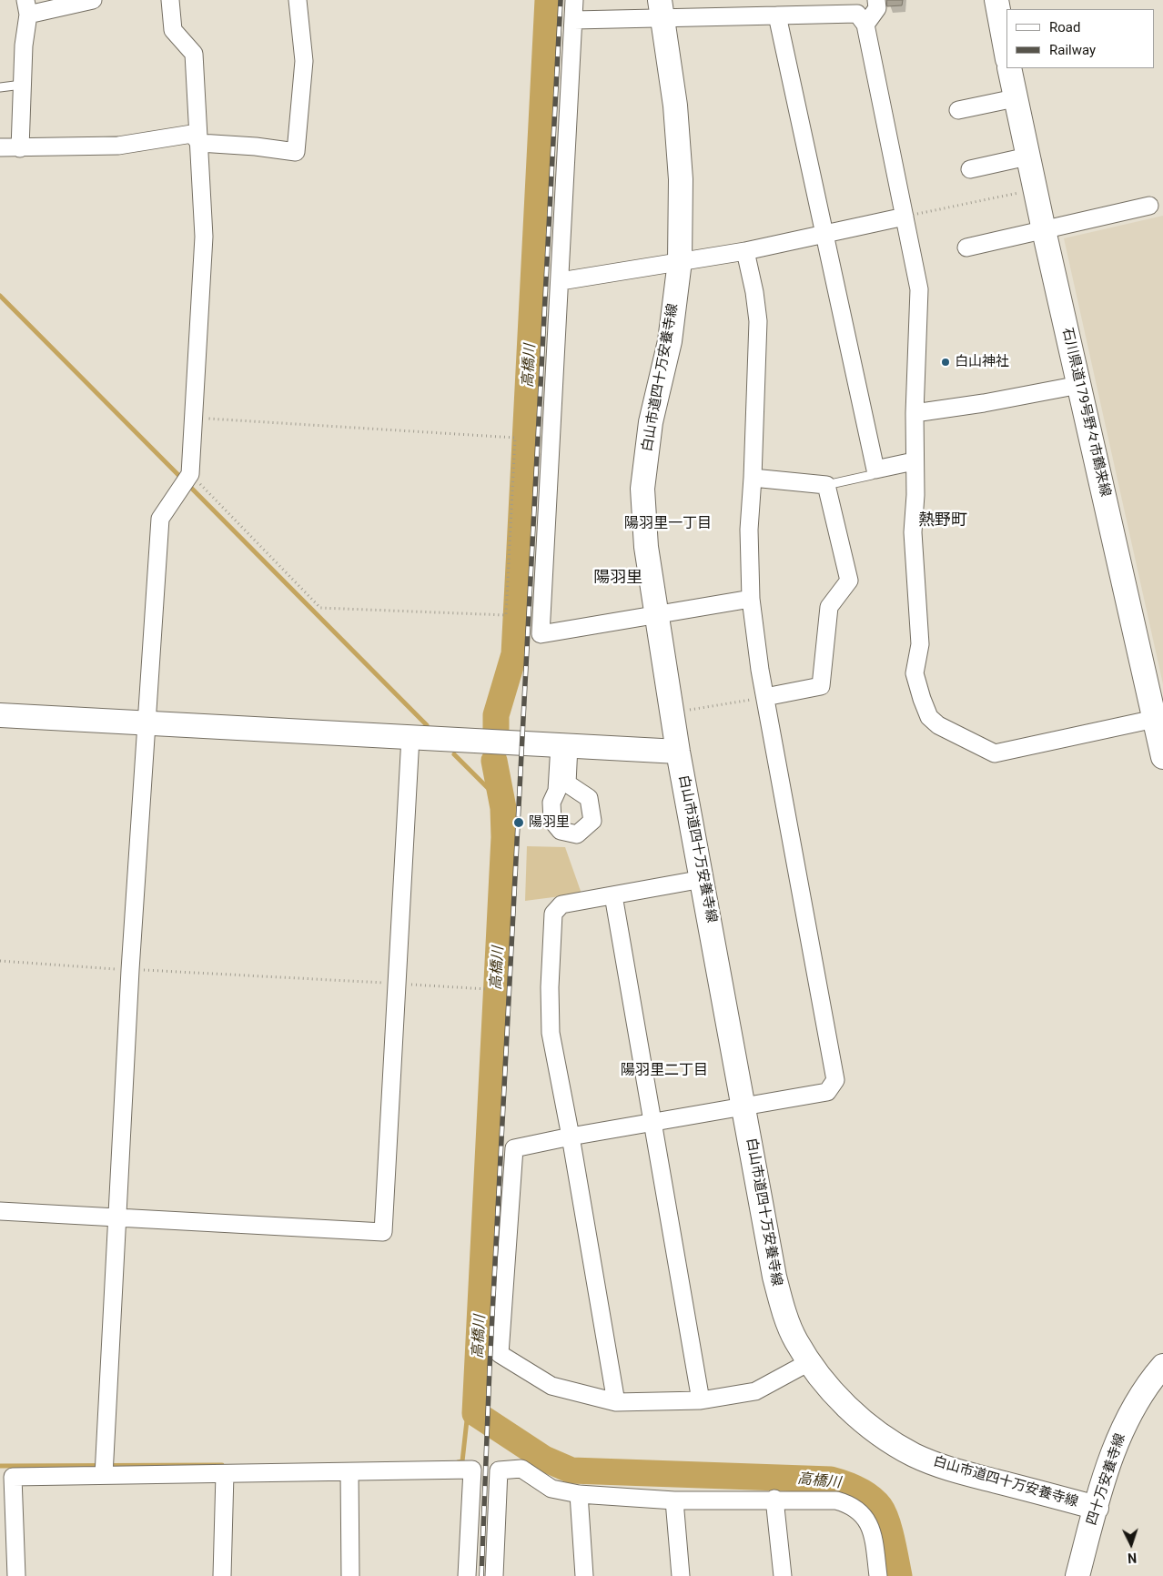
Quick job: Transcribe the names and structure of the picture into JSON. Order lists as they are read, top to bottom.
{
  "streets": {
    "street": ["白山市道四十万安養寺線", "石川県道179号野々市鶴来線", "四十万安養寺線"]
  },
  "crossings": [
    ["白山市道四十万安養寺線", "四十万安養寺線"]
  ],
  "districts": [
    "熱野町",
    "陽羽里一丁目",
    "陽羽里",
    "陽羽里二丁目"
  ],
  "water": ["高橋川"],
  "places": ["白山神社", "陽羽里"],
  "legend": ["Road", "Railway"],
  "north": "bottom"
}
